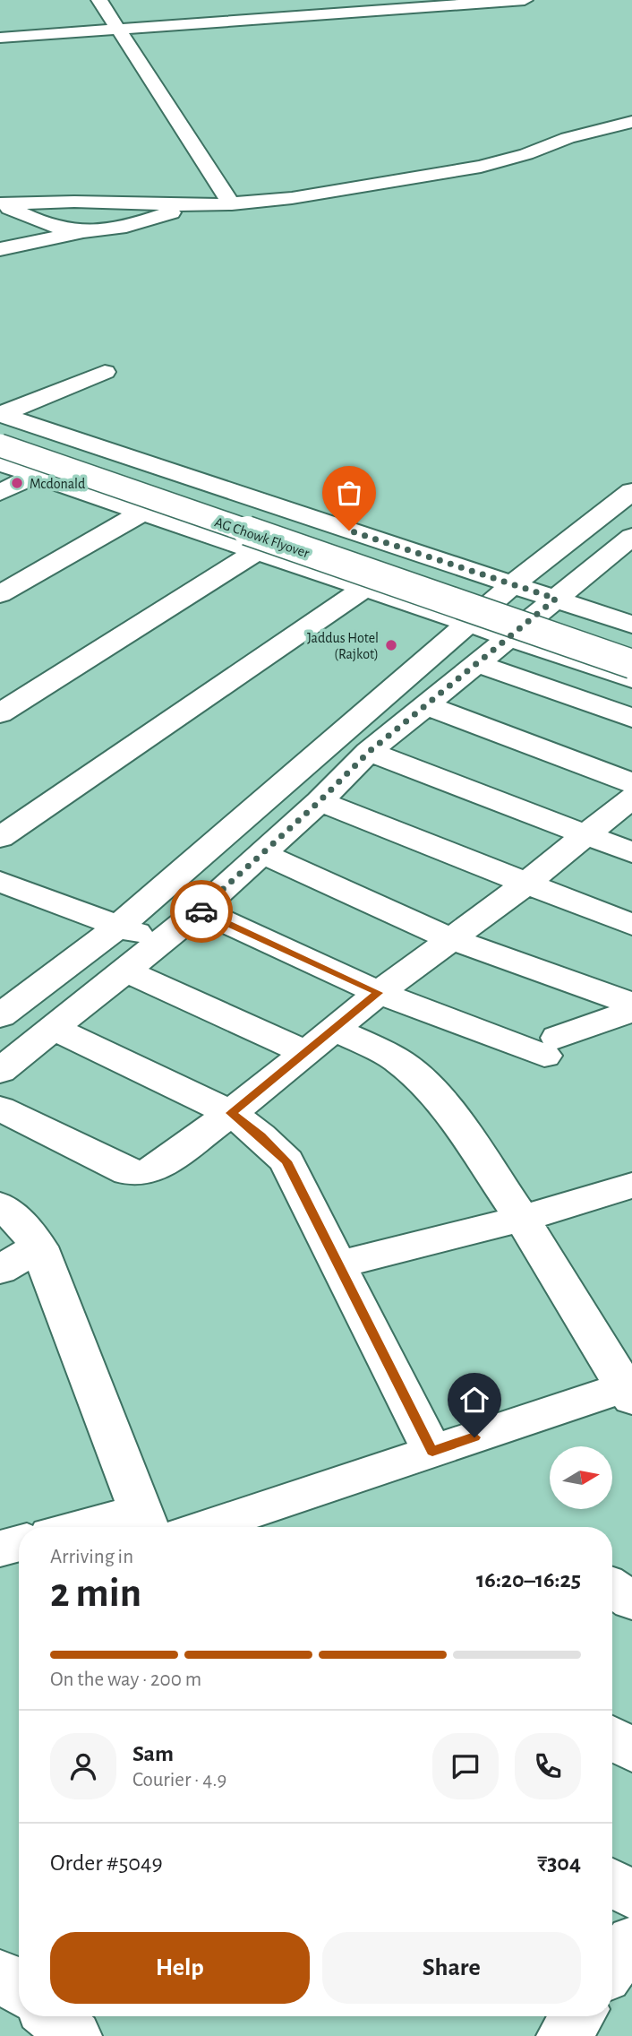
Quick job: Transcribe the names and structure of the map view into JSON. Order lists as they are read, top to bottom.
{
  "streets": {
    "street": ["AG Chowk Flyover"]
  },
  "places": ["Mcdonald", "Jaddus Hotel (Rajkot)"],
  "north": "right",
  "page": {
    "heading": ["2 min", "Arriving in", "16:20–16:25"],
    "panel": [
      "Sam",
      "Courier · 4.9",
      "Order #5049",
      "₹304"
    ],
    "bar": "On the way · 200 m",
    "buttons": ["Help", "Share"]
  }
}
